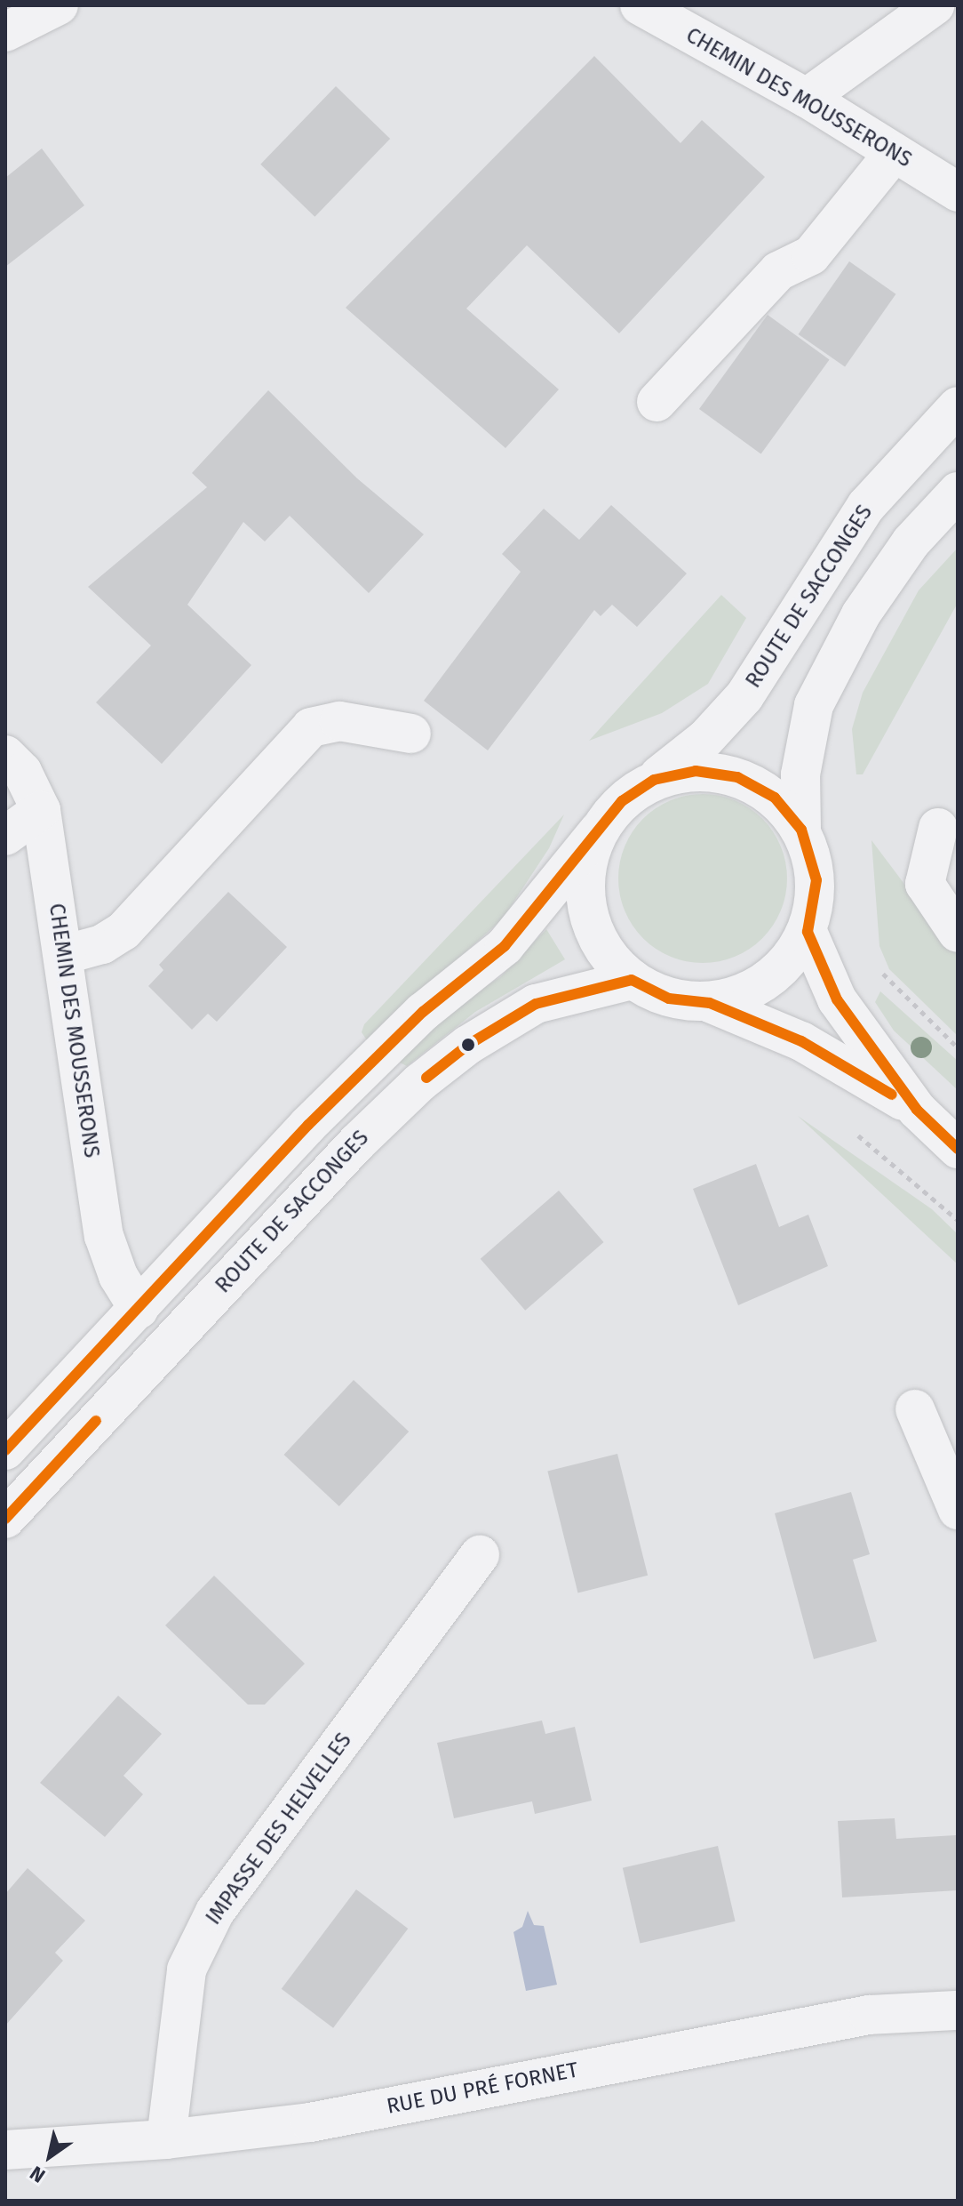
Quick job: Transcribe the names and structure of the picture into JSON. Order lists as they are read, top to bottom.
{
  "streets": {
    "street": [
      "CHEMIN DES MOUSSERONS",
      "ROUTE DE SACCONGES",
      "IMPASSE DES HELVELLES",
      "RUE DU PRÉ FORNET"
    ]
  },
  "crossings": [
    ["IMPASSE DES HELVELLES", "RUE DU PRÉ FORNET"]
  ],
  "north": "bottom left"
}
